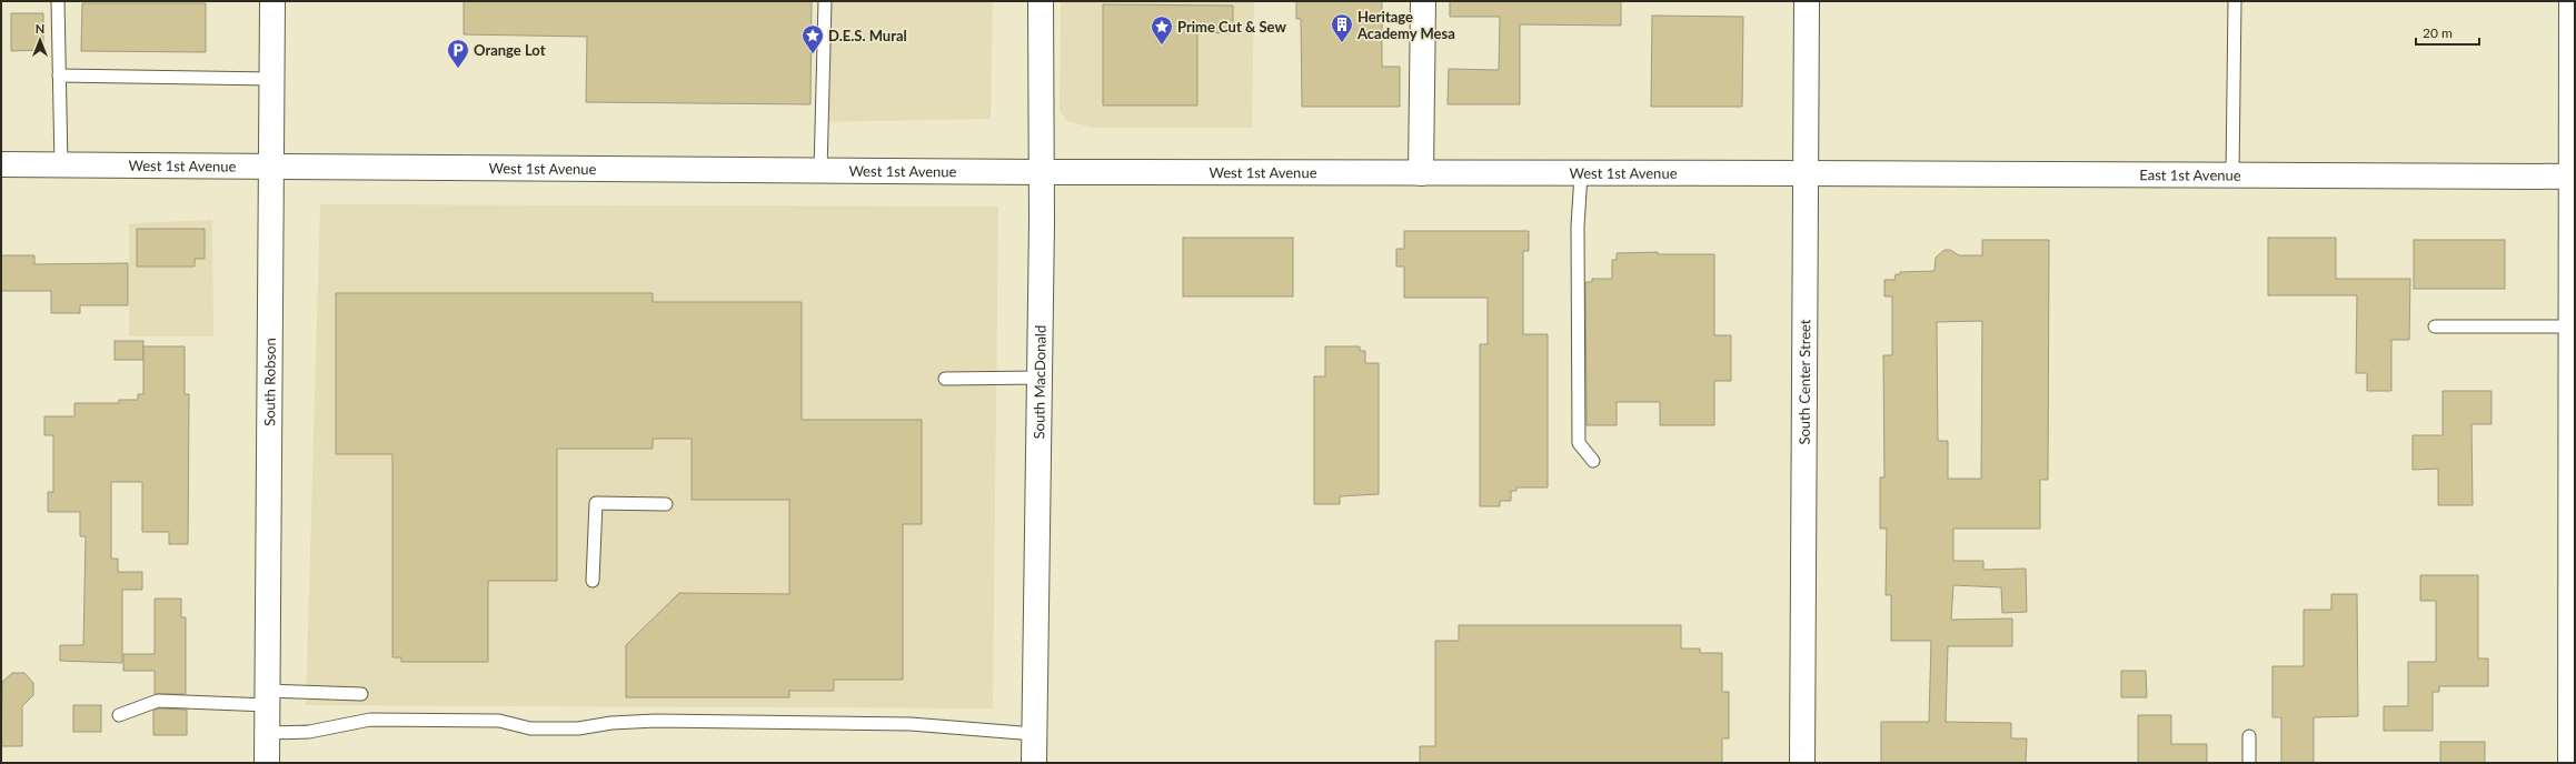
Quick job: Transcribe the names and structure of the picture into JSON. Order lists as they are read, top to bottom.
{
  "streets": {
    "street": [
      "West 1st Avenue",
      "East 1st Avenue",
      "South Robson",
      "South MacDonald",
      "South Center Street"
    ]
  },
  "crossings": [
    ["West 1st Avenue", "East 1st Avenue"],
    ["West 1st Avenue", "South Robson"],
    ["West 1st Avenue", "South MacDonald"],
    ["West 1st Avenue", "South Center Street"],
    ["East 1st Avenue", "South Center Street"]
  ],
  "places": {
    "building": ["Heritage Academy Mesa"],
    "place": ["Prime Cut & Sew", "D.E.S. Mural"],
    "parking": ["Orange Lot"]
  },
  "scale_bar": "20 m",
  "north": "top"
}
